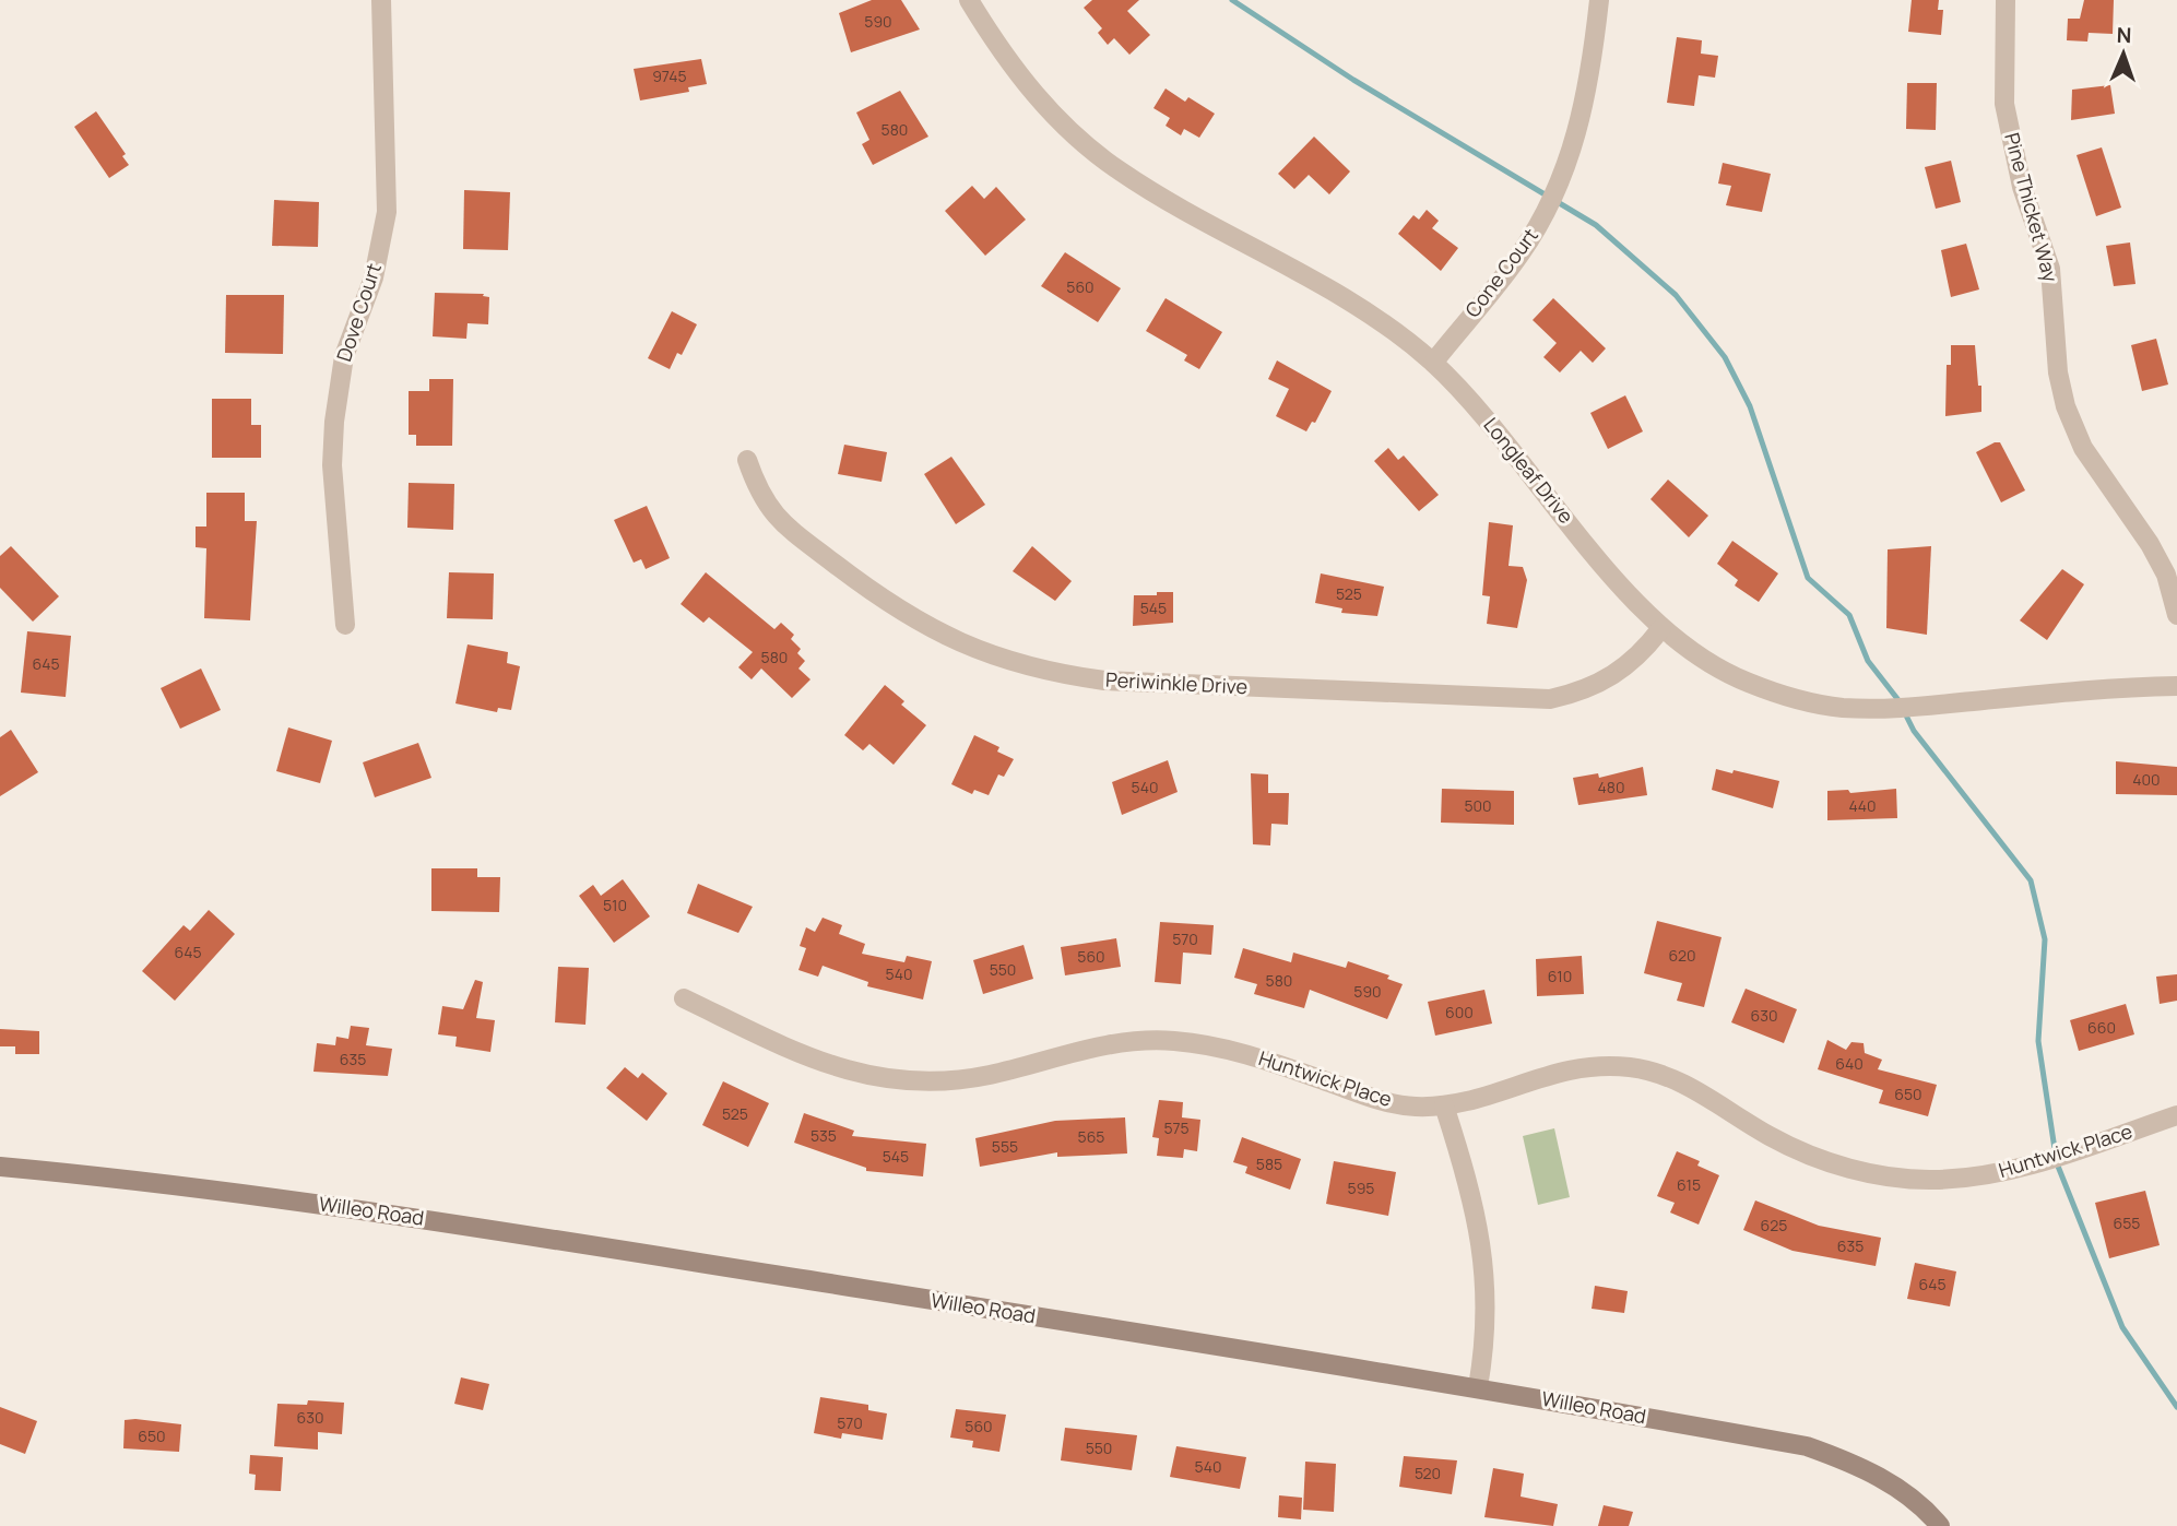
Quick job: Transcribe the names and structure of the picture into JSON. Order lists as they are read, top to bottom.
{
  "streets": {
    "street": [
      "Pine Thicket Way",
      "Cone Court",
      "Dove Court",
      "Longleaf Drive",
      "Periwinkle Drive",
      "Huntwick Place",
      "Willeo Road"
    ]
  },
  "crossings": [
    ["Cone Court", "Longleaf Drive"],
    ["Longleaf Drive", "Periwinkle Drive"]
  ],
  "house_numbers": [
    "590",
    "9745",
    "580",
    "560",
    "525",
    "545",
    "580",
    "645",
    "400",
    "540",
    "480",
    "500",
    "440",
    "510",
    "570",
    "645",
    "620",
    "560",
    "550",
    "540",
    "610",
    "580",
    "590",
    "600",
    "630",
    "660",
    "635",
    "640",
    "650",
    "525",
    "575",
    "535",
    "565",
    "555",
    "545",
    "585",
    "615",
    "595",
    "655",
    "625",
    "635",
    "645",
    "630",
    "570",
    "560",
    "650",
    "550",
    "540",
    "520"
  ],
  "north": "top"
}
